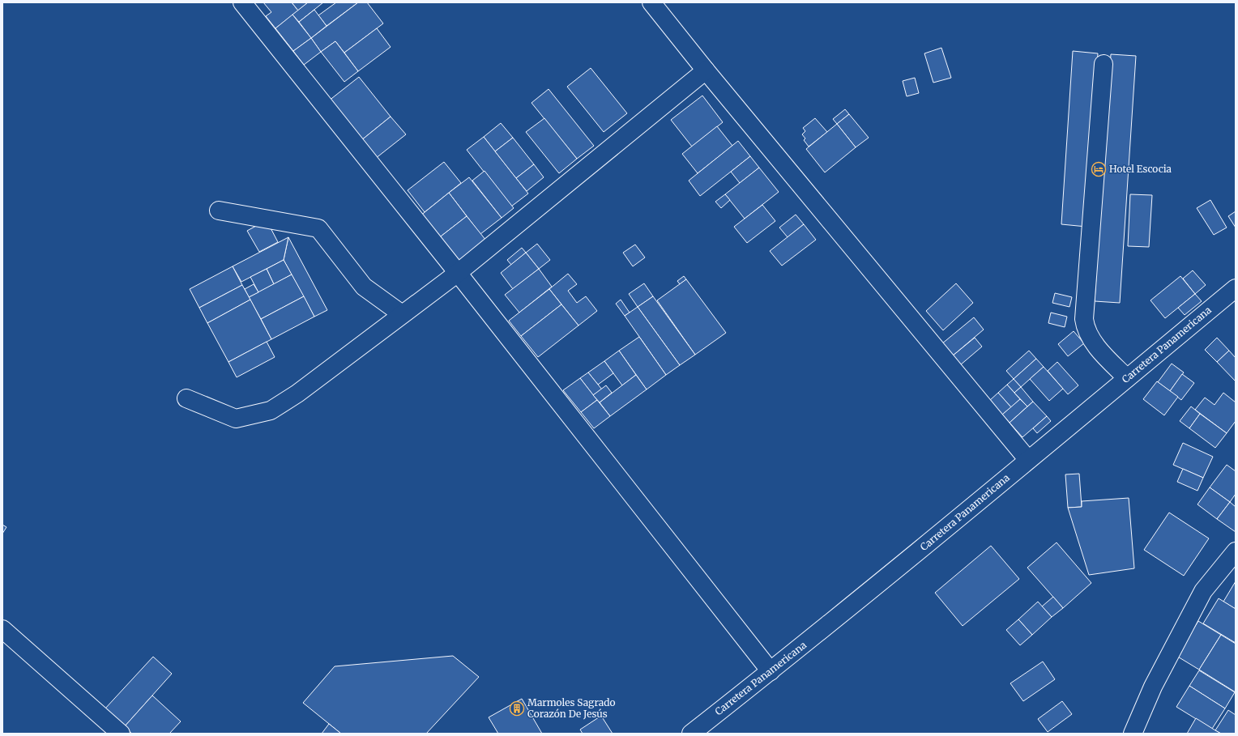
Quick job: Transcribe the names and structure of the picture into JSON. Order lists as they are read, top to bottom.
{
  "streets": {
    "main road": ["Carretera Panamericana"]
  },
  "places": {
    "hotel": ["Hotel Escocia"],
    "building": ["Marmoles Sagrado Corazón De Jesús"]
  }
}
